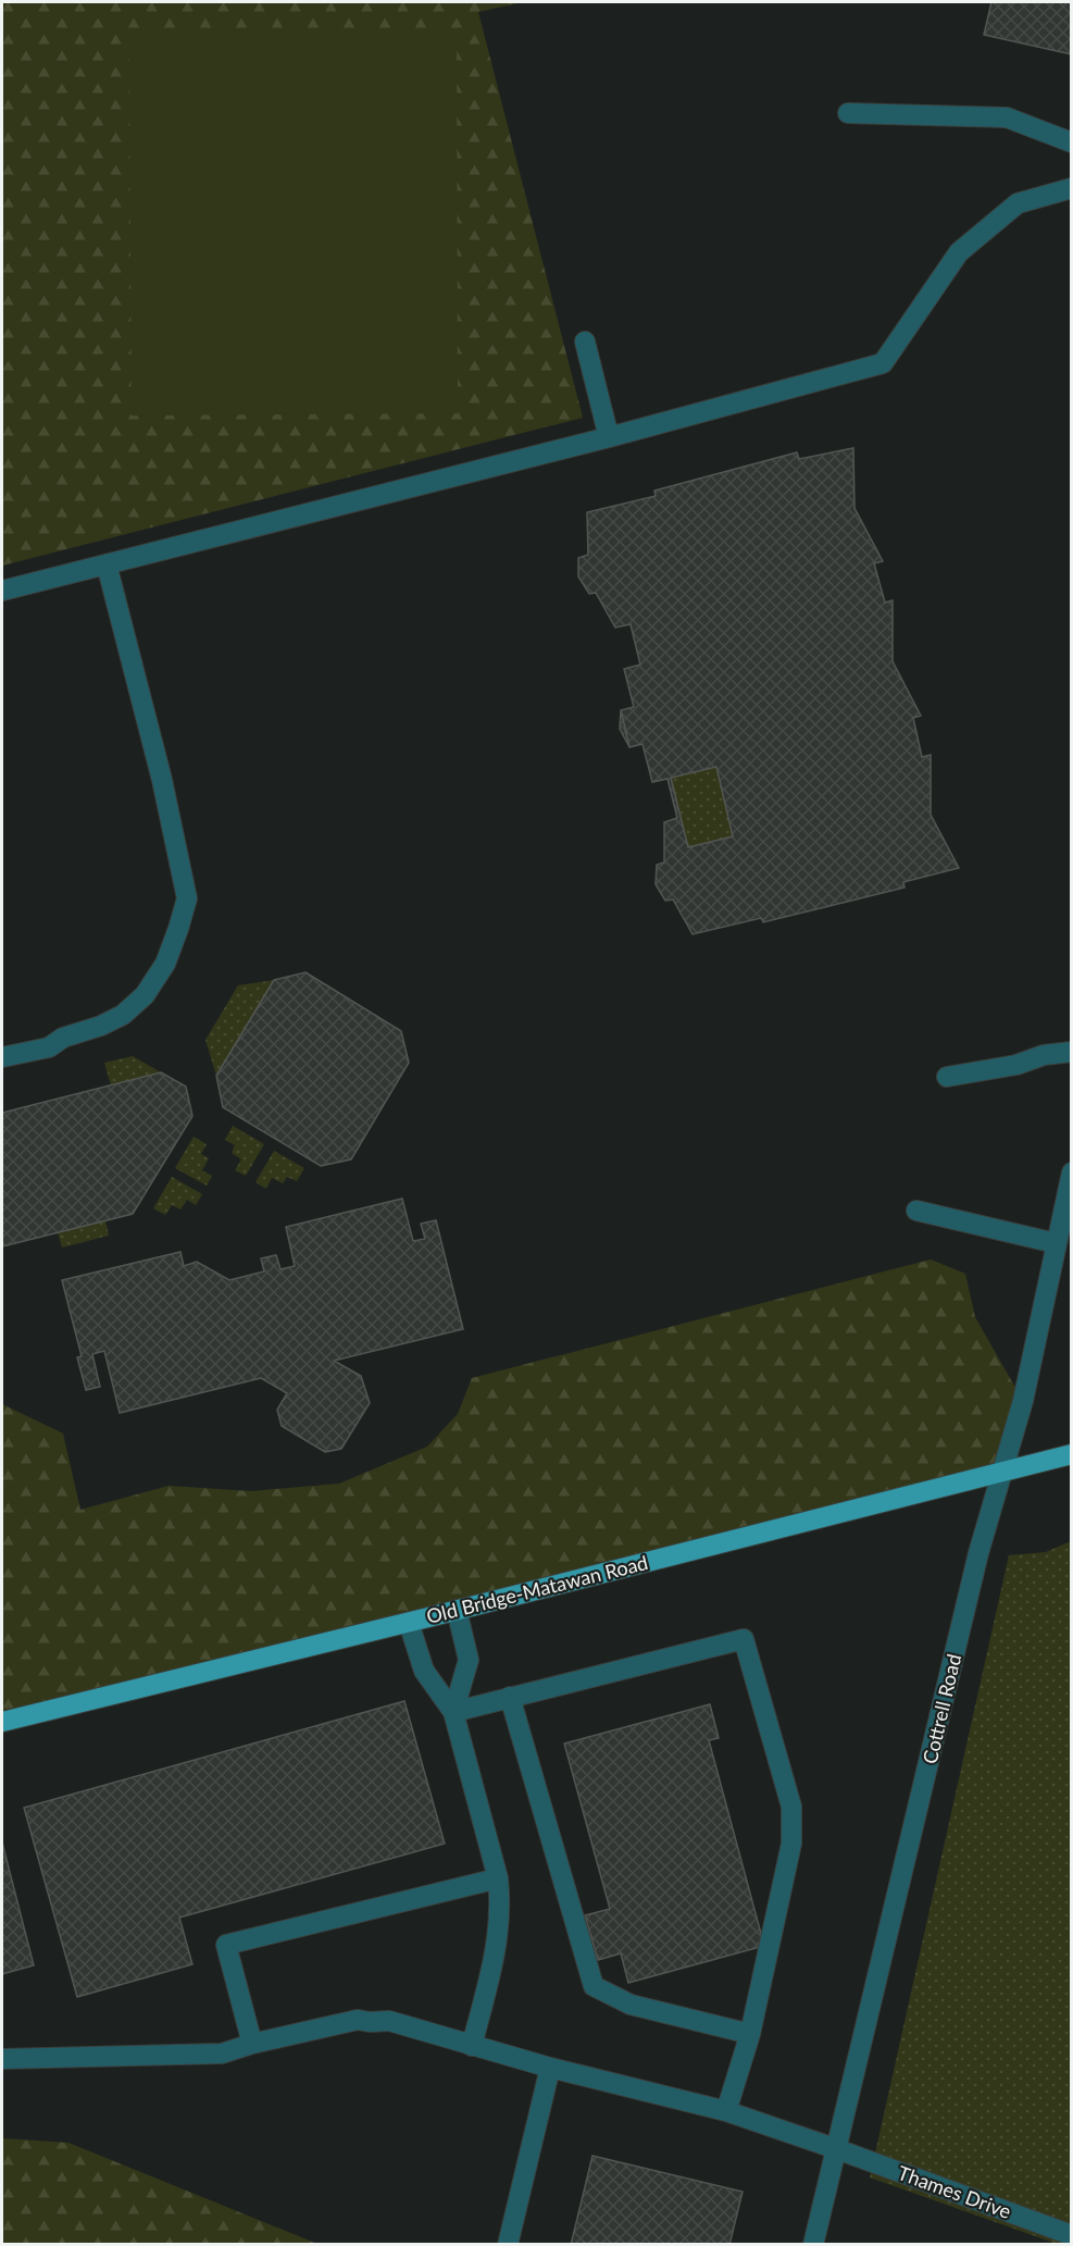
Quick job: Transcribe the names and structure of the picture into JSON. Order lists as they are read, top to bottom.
{
  "streets": {
    "main road": ["Old Bridge-Matawan Road"],
    "street": ["Cottrell Road", "Thames Drive"]
  },
  "crossings": [
    ["Old Bridge-Matawan Road", "Cottrell Road"],
    ["Cottrell Road", "Thames Drive"]
  ]
}
